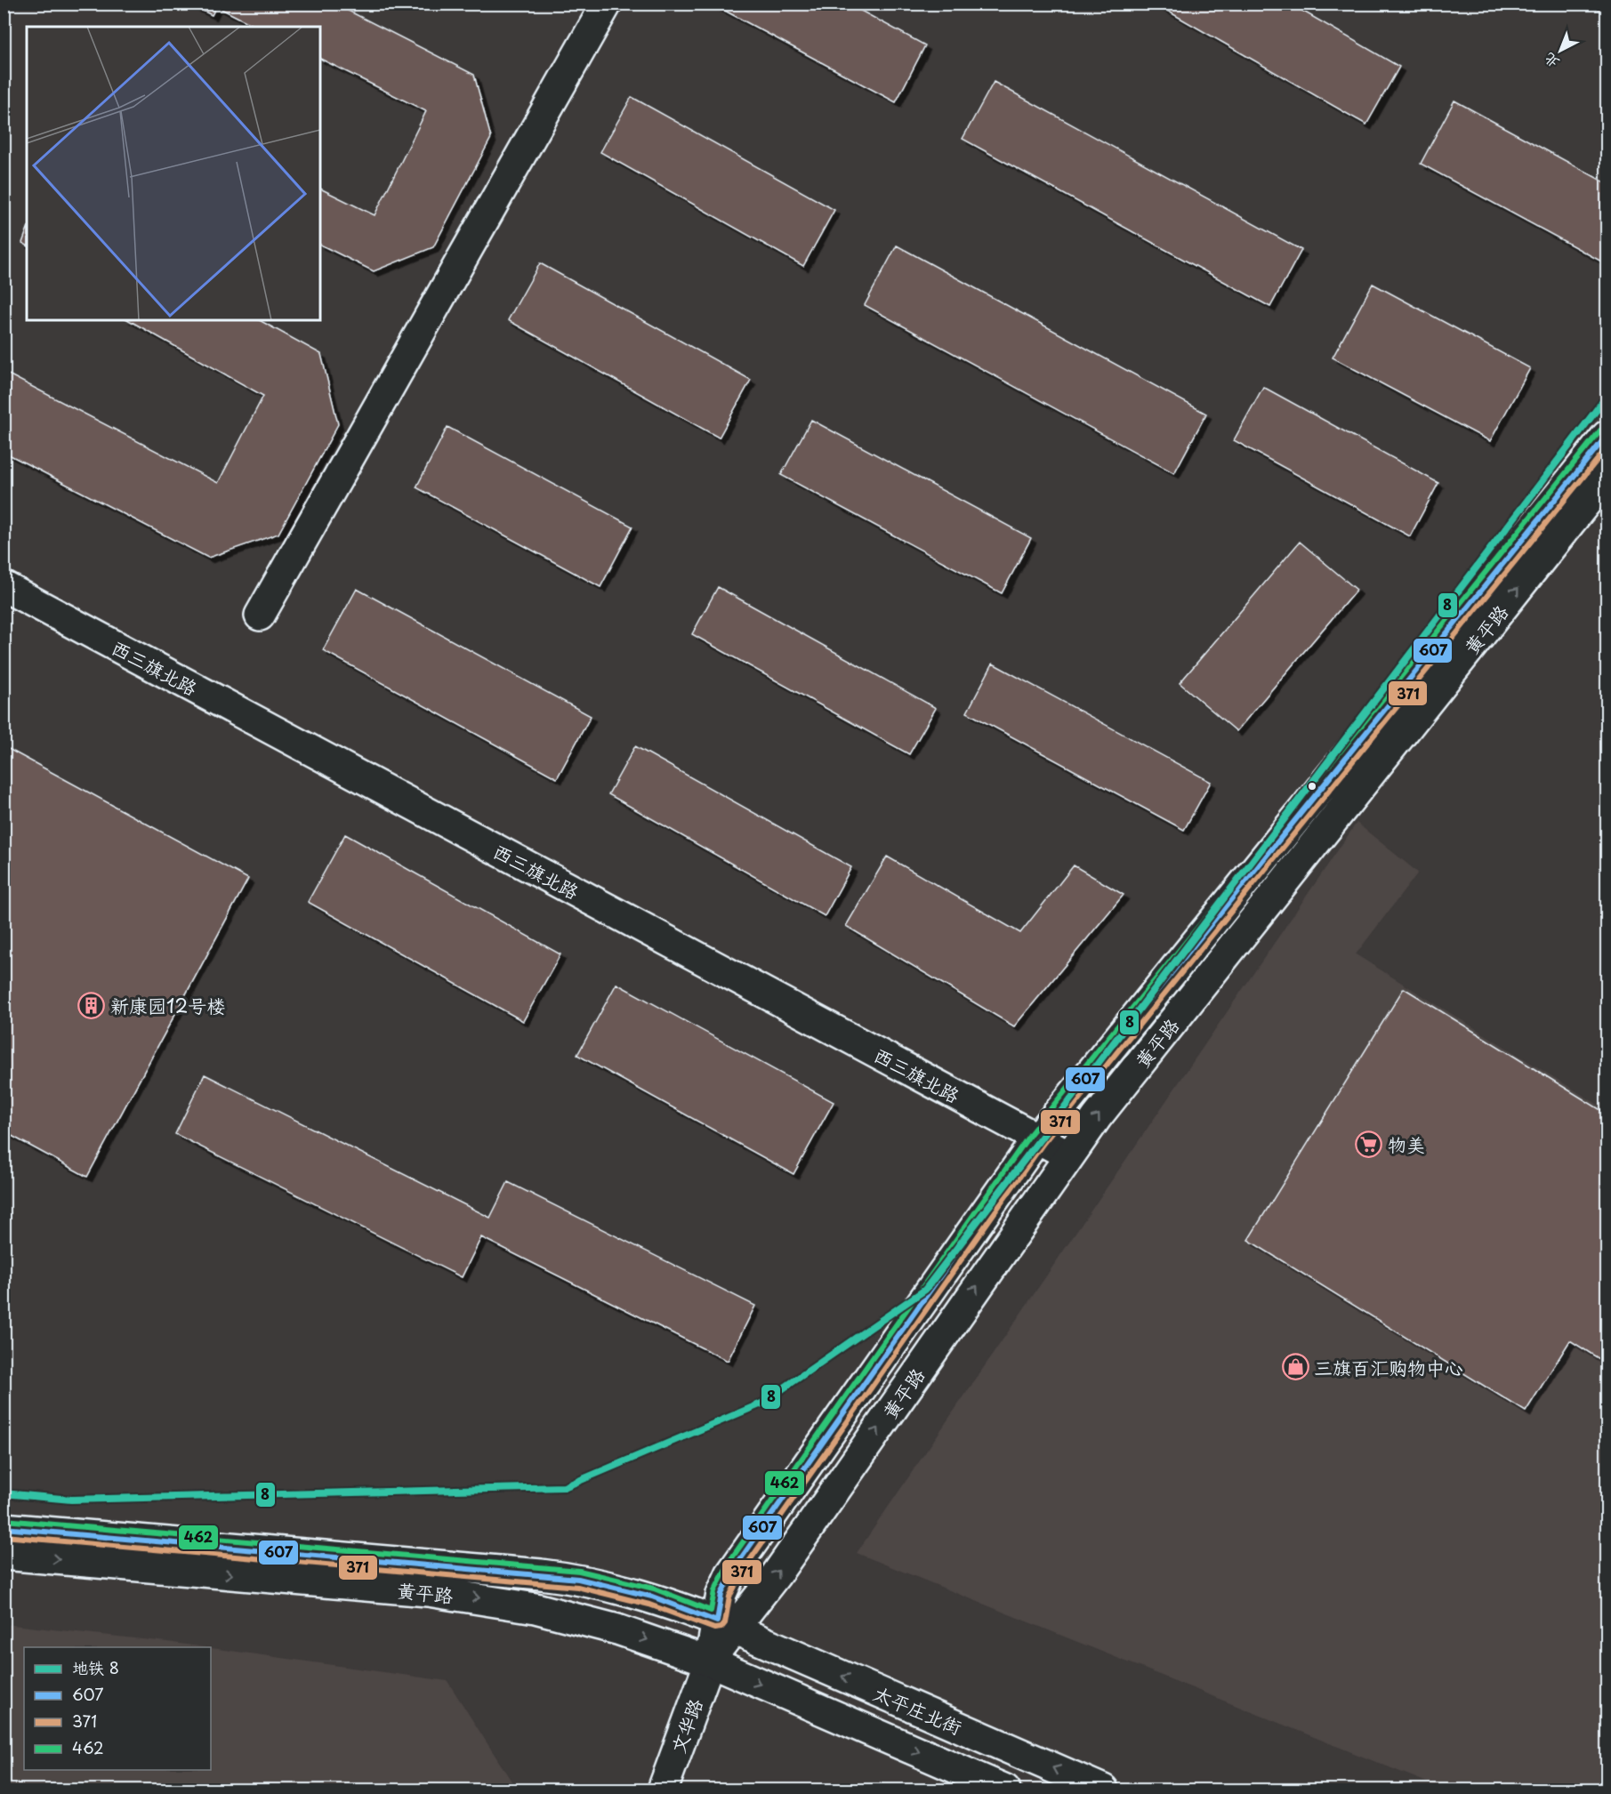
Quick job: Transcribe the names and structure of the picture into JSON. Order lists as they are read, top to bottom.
{
  "streets": {
    "main road": [
      "黄平路",
      "西三旗北路",
      "太平庄北街",
      "文华路"
    ]
  },
  "crossings": [
    ["黄平路", "西三旗北路"],
    ["黄平路", "太平庄北街"],
    ["黄平路", "文华路"],
    ["太平庄北街", "文华路"]
  ],
  "places": {
    "building": ["新康园12号楼"],
    "supermarket": ["物美"],
    "shop": ["三旗百汇购物中心"]
  },
  "lines": [
    "metro line 8",
    "transit line 462",
    "transit line 607",
    "transit line 371"
  ],
  "legend": [
    "地铁 8",
    "607",
    "371",
    "462"
  ],
  "north": "bottom left"
}
